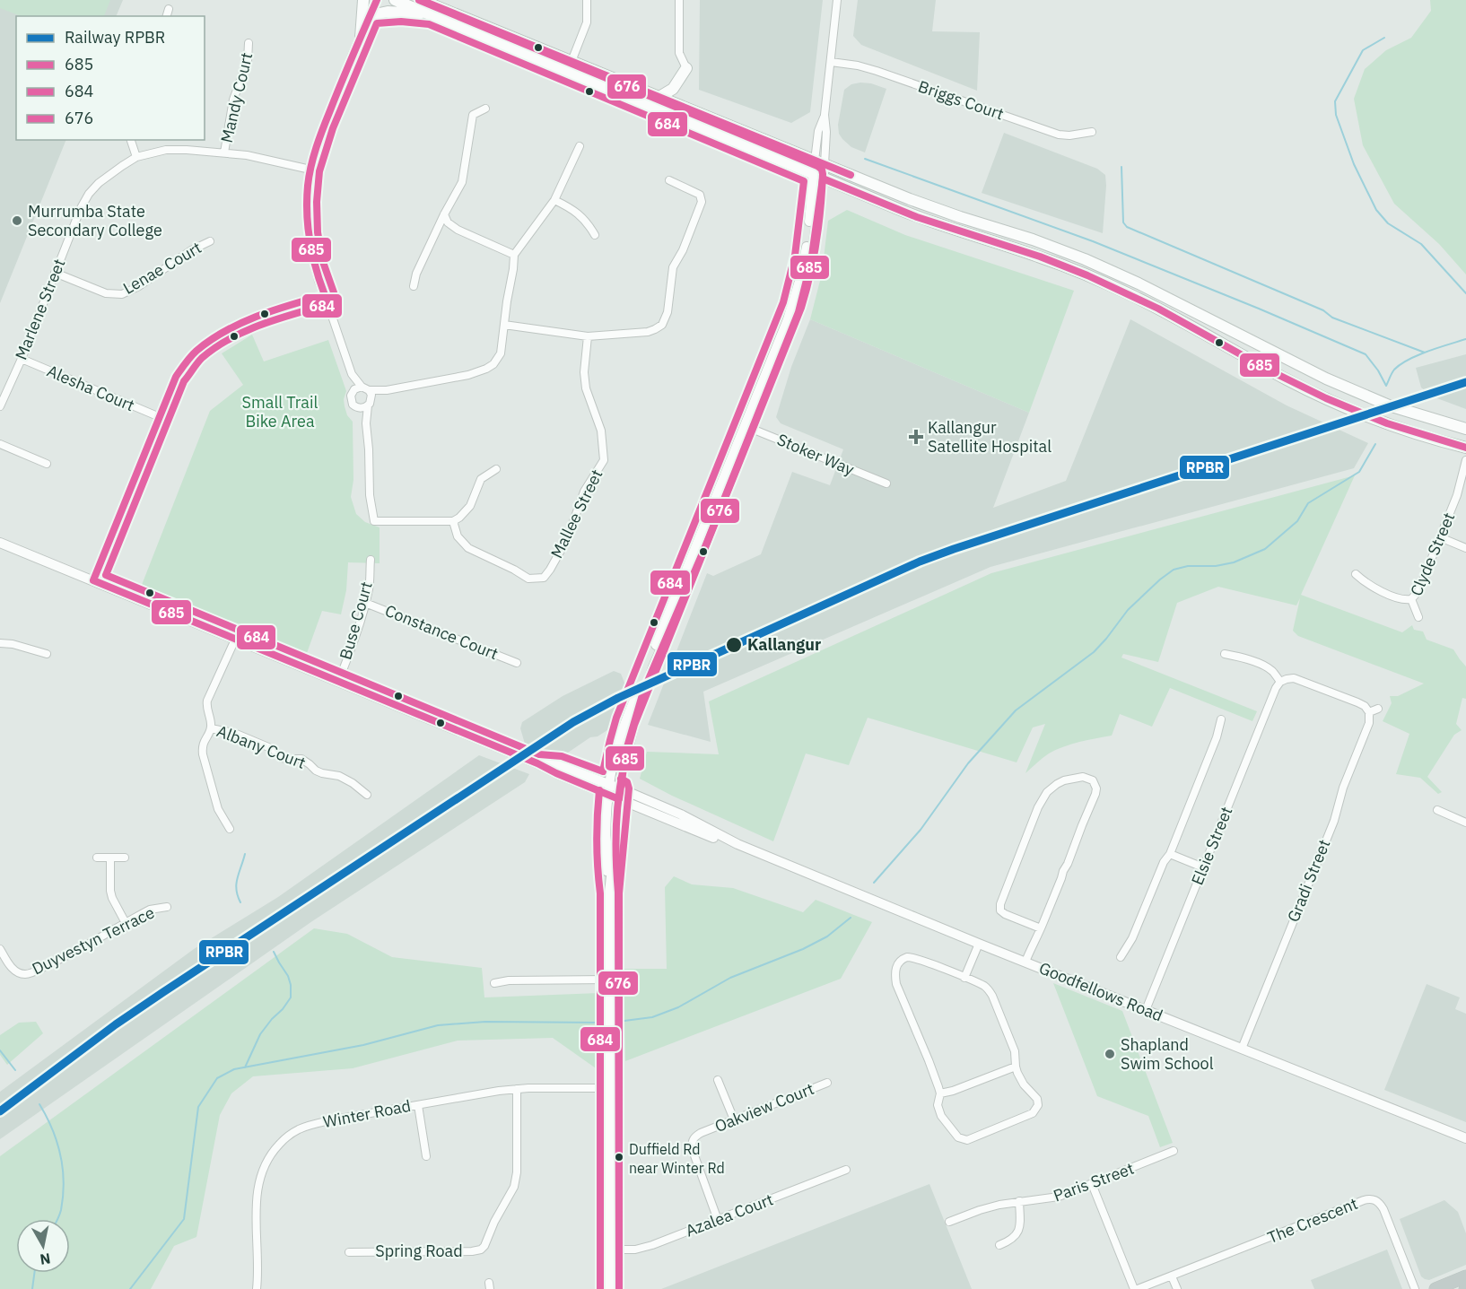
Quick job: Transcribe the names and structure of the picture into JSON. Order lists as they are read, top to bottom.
{
  "streets": {
    "street": [
      "Mandy Court",
      "Briggs Court",
      "Lenae Court",
      "Marlene Street",
      "Alesha Court",
      "Stoker Way",
      "Mallee Street",
      "Clyde Street",
      "Buse Court",
      "Constance Court",
      "Albany Court",
      "Elsie Street",
      "Gradi Street",
      "Duyvestyn Terrace",
      "Goodfellows Road",
      "Oakview Court",
      "Winter Road",
      "Paris Street",
      "Azalea Court",
      "The Crescent",
      "Spring Road"
    ]
  },
  "crossings": [
    ["Mandy Court", "Marlene Street"],
    ["Lenae Court", "Marlene Street"],
    ["Marlene Street", "Alesha Court"],
    ["Buse Court", "Constance Court"],
    ["Buse Court", "Goodfellows Road"],
    ["Elsie Street", "Goodfellows Road"],
    ["Gradi Street", "Goodfellows Road"],
    ["Oakview Court", "Azalea Court"],
    ["Winter Road", "Spring Road"]
  ],
  "parks": ["Small Trail Bike Area"],
  "places": {
    "other": [
      "Murrumba State Secondary College",
      "Kallangur",
      "Shapland Swim School",
      "Duffield Rd near Winter Rd"
    ],
    "health": ["Kallangur Satellite Hospital"]
  },
  "lines": [
    "transit line 685",
    "transit line 676",
    "transit line 684",
    "rail line RPBR"
  ],
  "legend": [
    "Railway RPBR",
    "685",
    "684",
    "676"
  ],
  "north": "bottom"
}
